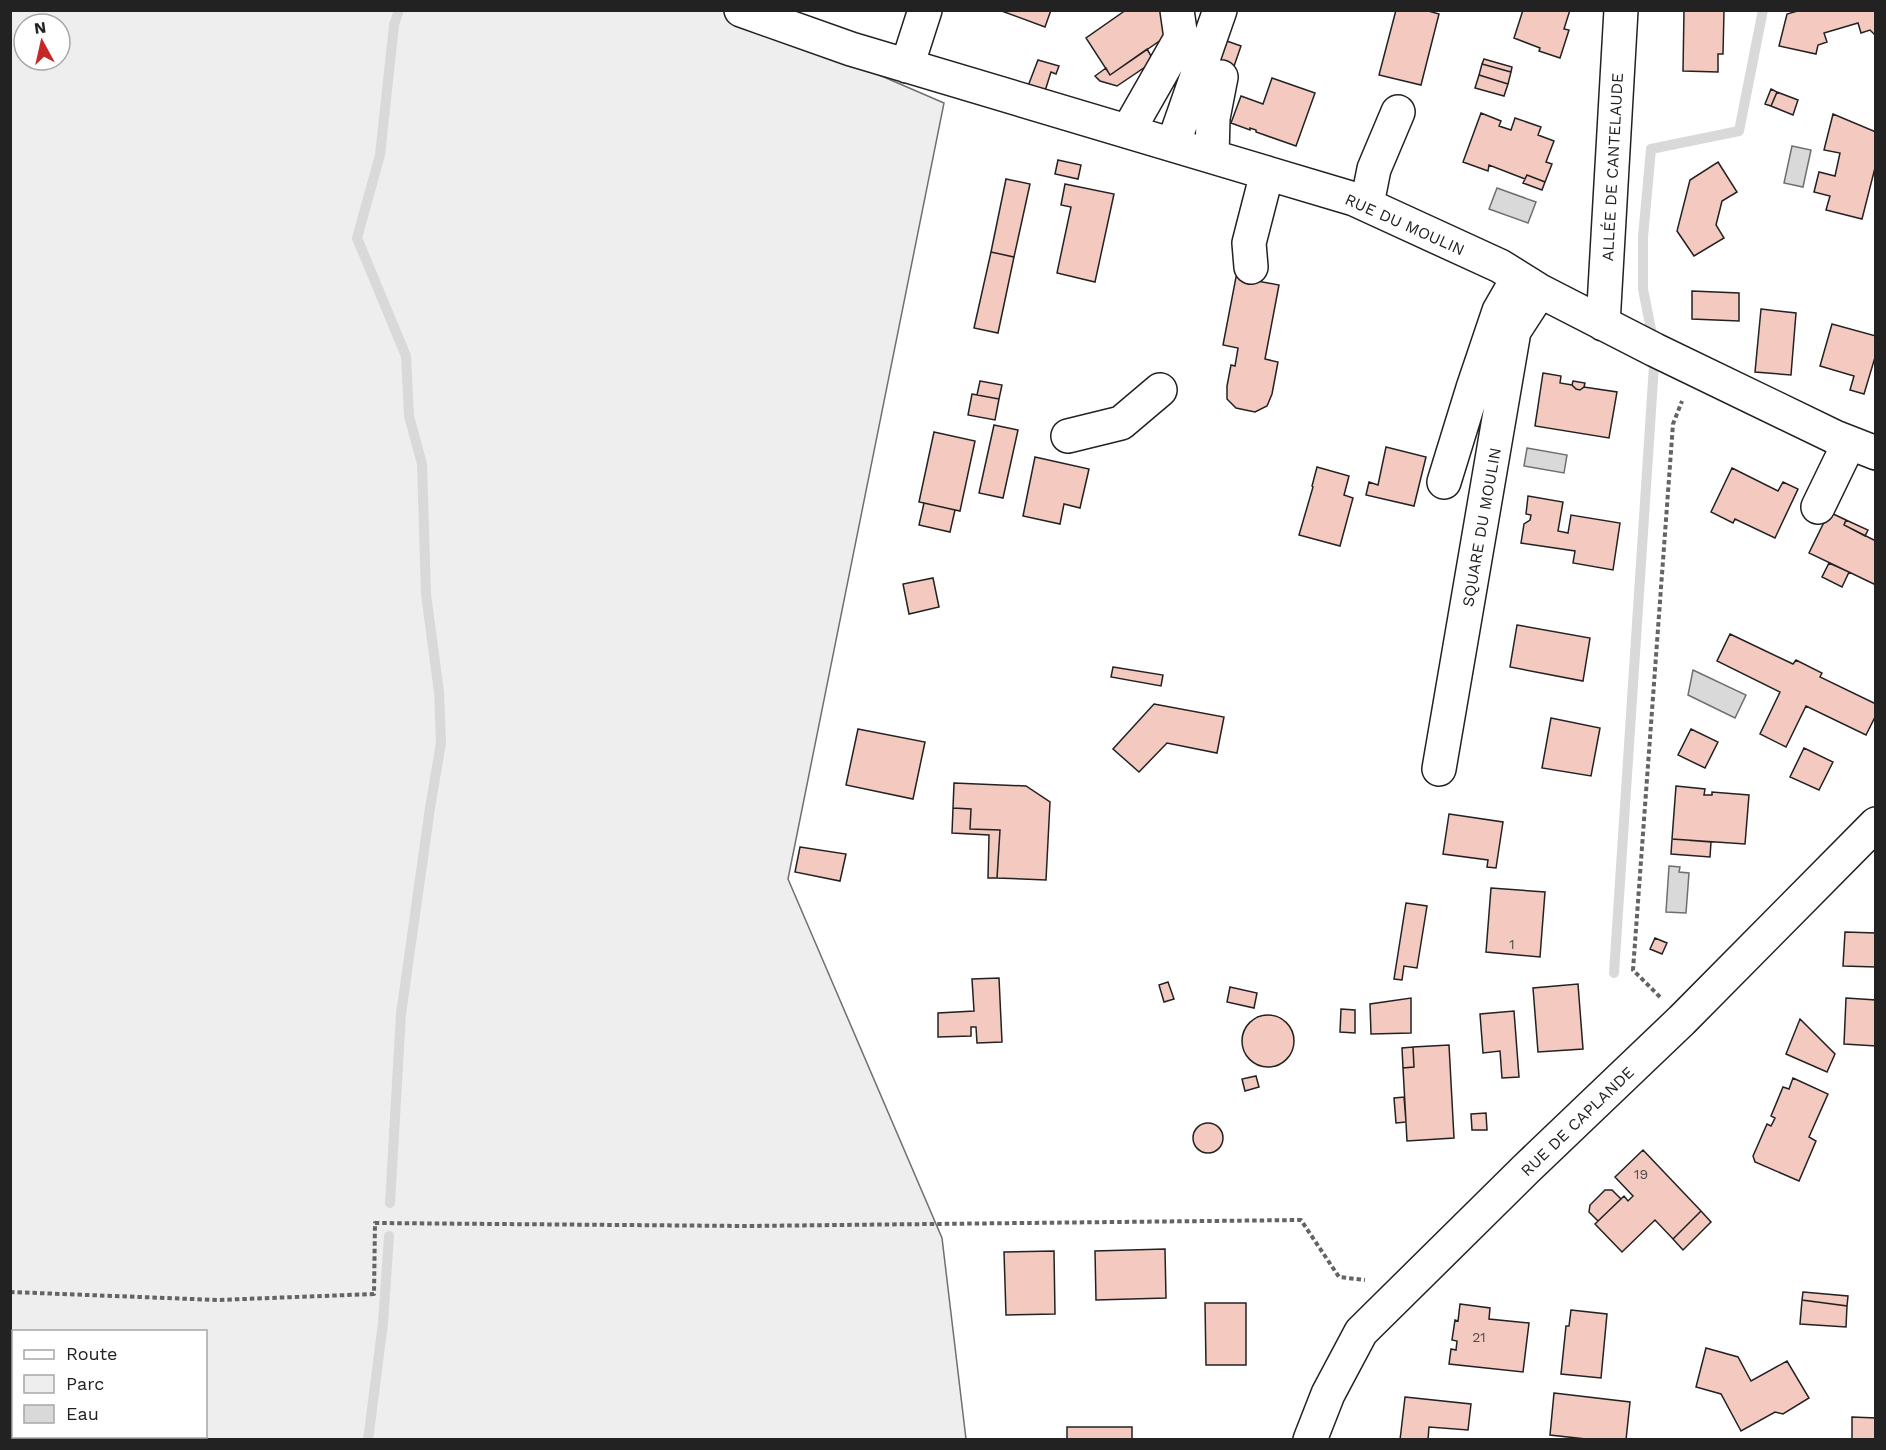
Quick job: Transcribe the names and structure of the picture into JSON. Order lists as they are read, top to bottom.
{
  "streets": {
    "street": [
      "ALLÉE DE CANTELAUDE",
      "RUE DU MOULIN",
      "SQUARE DU MOULIN",
      "RUE DE CAPLANDE"
    ]
  },
  "crossings": [
    ["ALLÉE DE CANTELAUDE", "RUE DU MOULIN"],
    ["RUE DU MOULIN", "SQUARE DU MOULIN"]
  ],
  "house_numbers": ["1", "19", "21"],
  "legend": ["Route", "Parc", "Eau"],
  "north": "top"
}
